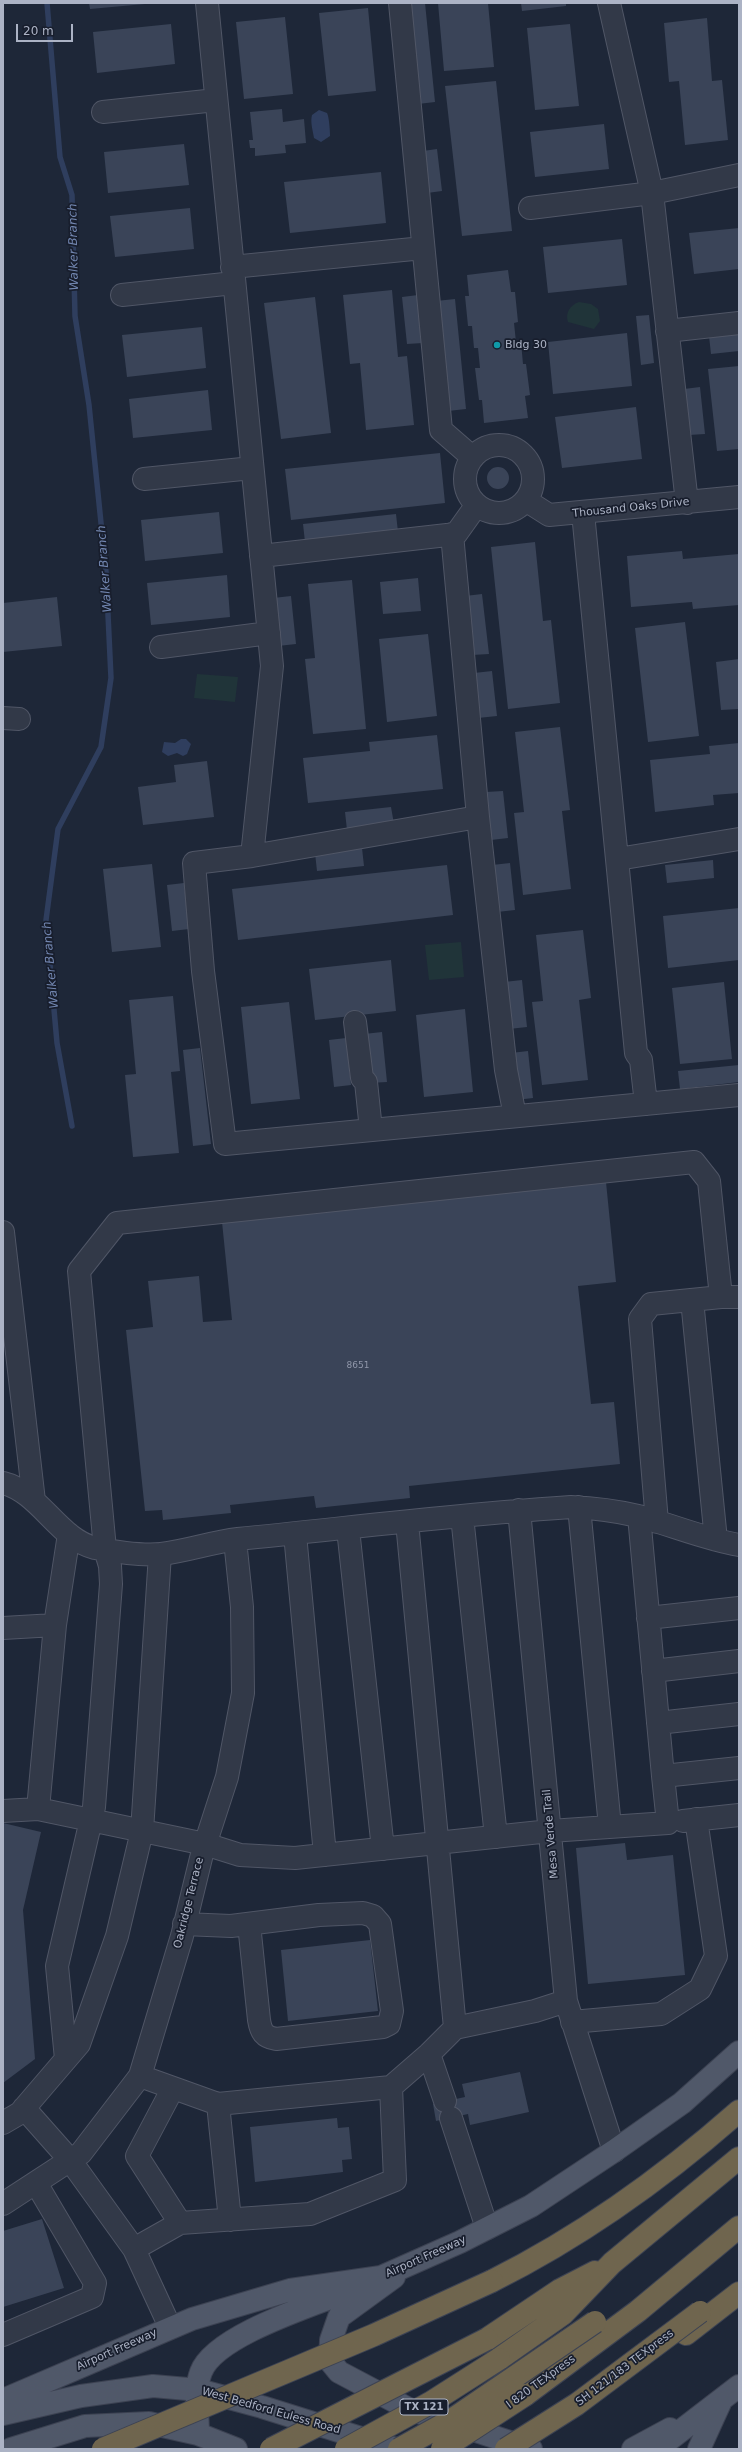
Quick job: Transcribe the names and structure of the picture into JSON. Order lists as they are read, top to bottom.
{
  "streets": {
    "highway": ["SH 121/183 TEXpress", "I 820 TEXpress", "TX 121"],
    "main road": ["Airport Freeway", "West Bedford Euless Road"],
    "street": ["Thousand Oaks Drive", "Mesa Verde Trail", "Oakridge Terrace"]
  },
  "crossings": [
    ["Mesa Verde Trail", "Airport Freeway"]
  ],
  "water": ["Walker Branch"],
  "places": ["Bldg 30"],
  "house_numbers": ["8651"],
  "scale_bar": "20 m"
}
